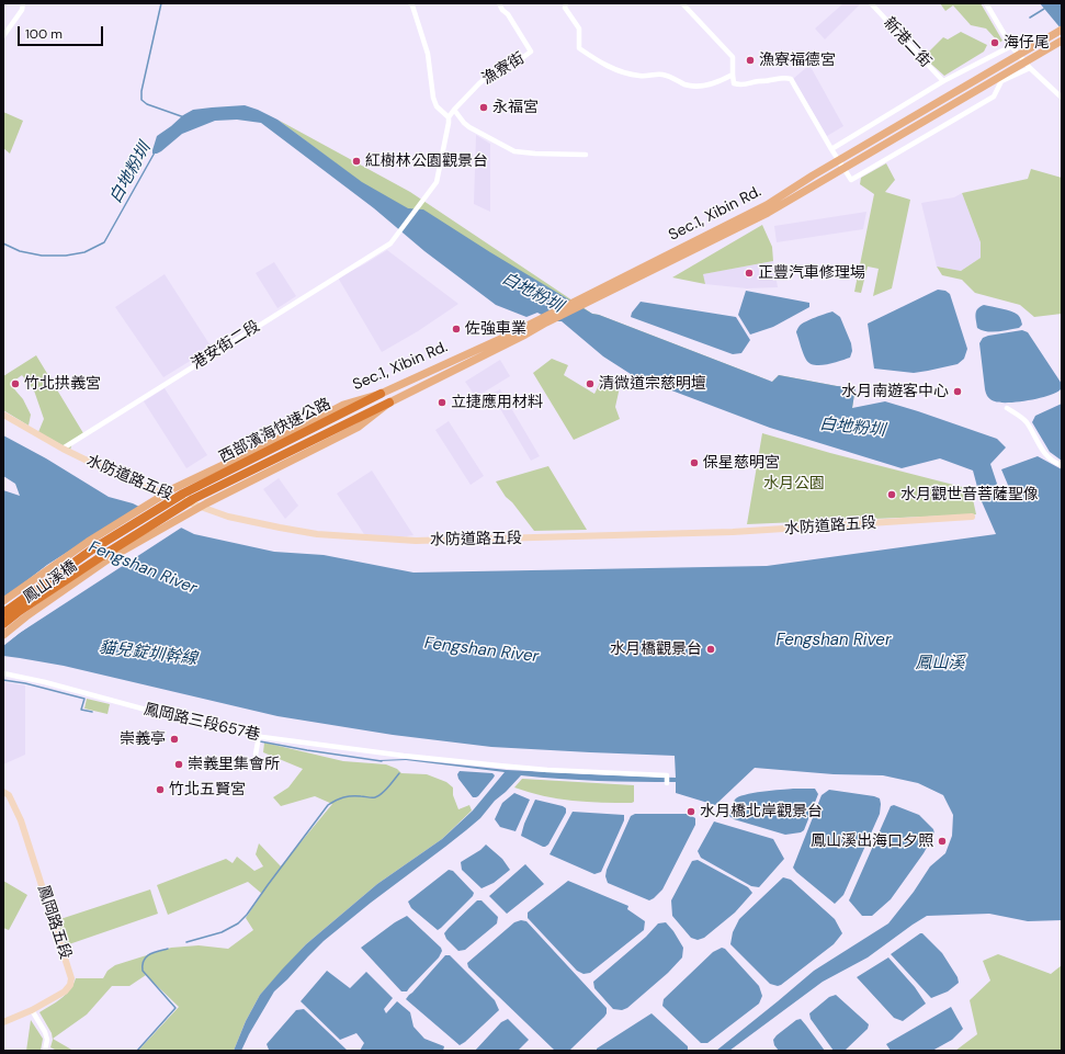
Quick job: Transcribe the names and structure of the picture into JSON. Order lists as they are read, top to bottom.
{
  "streets": {
    "highway": ["西部濱海快速公路", "鳳山溪橋"],
    "main road": ["Sec.1, Xibin Rd."],
    "street": [
      "新港二街",
      "漁寮街",
      "港安街二段",
      "水防道路五段",
      "鳳岡路三段657巷",
      "鳳岡路五段"
    ]
  },
  "crossings": [
    ["漁寮街", "港安街二段"],
    ["Sec.1, Xibin Rd.", "西部濱海快速公路"],
    ["Sec.1, Xibin Rd.", "鳳山溪橋"],
    ["港安街二段", "水防道路五段"],
    ["西部濱海快速公路", "鳳山溪橋"]
  ],
  "water": [
    "白地粉圳",
    "Fengshan River",
    "貓兒錠圳幹線",
    "鳳山溪"
  ],
  "parks": ["水月公園"],
  "places": [
    "海仔尾",
    "漁寮福德宮",
    "永福宮",
    "紅樹林公園觀景台",
    "正豐汽車修理場",
    "佐強車業",
    "竹北拱義宮",
    "清微道宗慈明壇",
    "水月南遊客中心",
    "立捷應用材料",
    "保星慈明宮",
    "水月觀世音菩薩聖像",
    "水月橋觀景台",
    "崇義亭",
    "崇義里集會所",
    "竹北五賢宮",
    "水月橋北岸觀景台",
    "鳳山溪出海口夕照"
  ],
  "scale_bar": "100 m"
}
